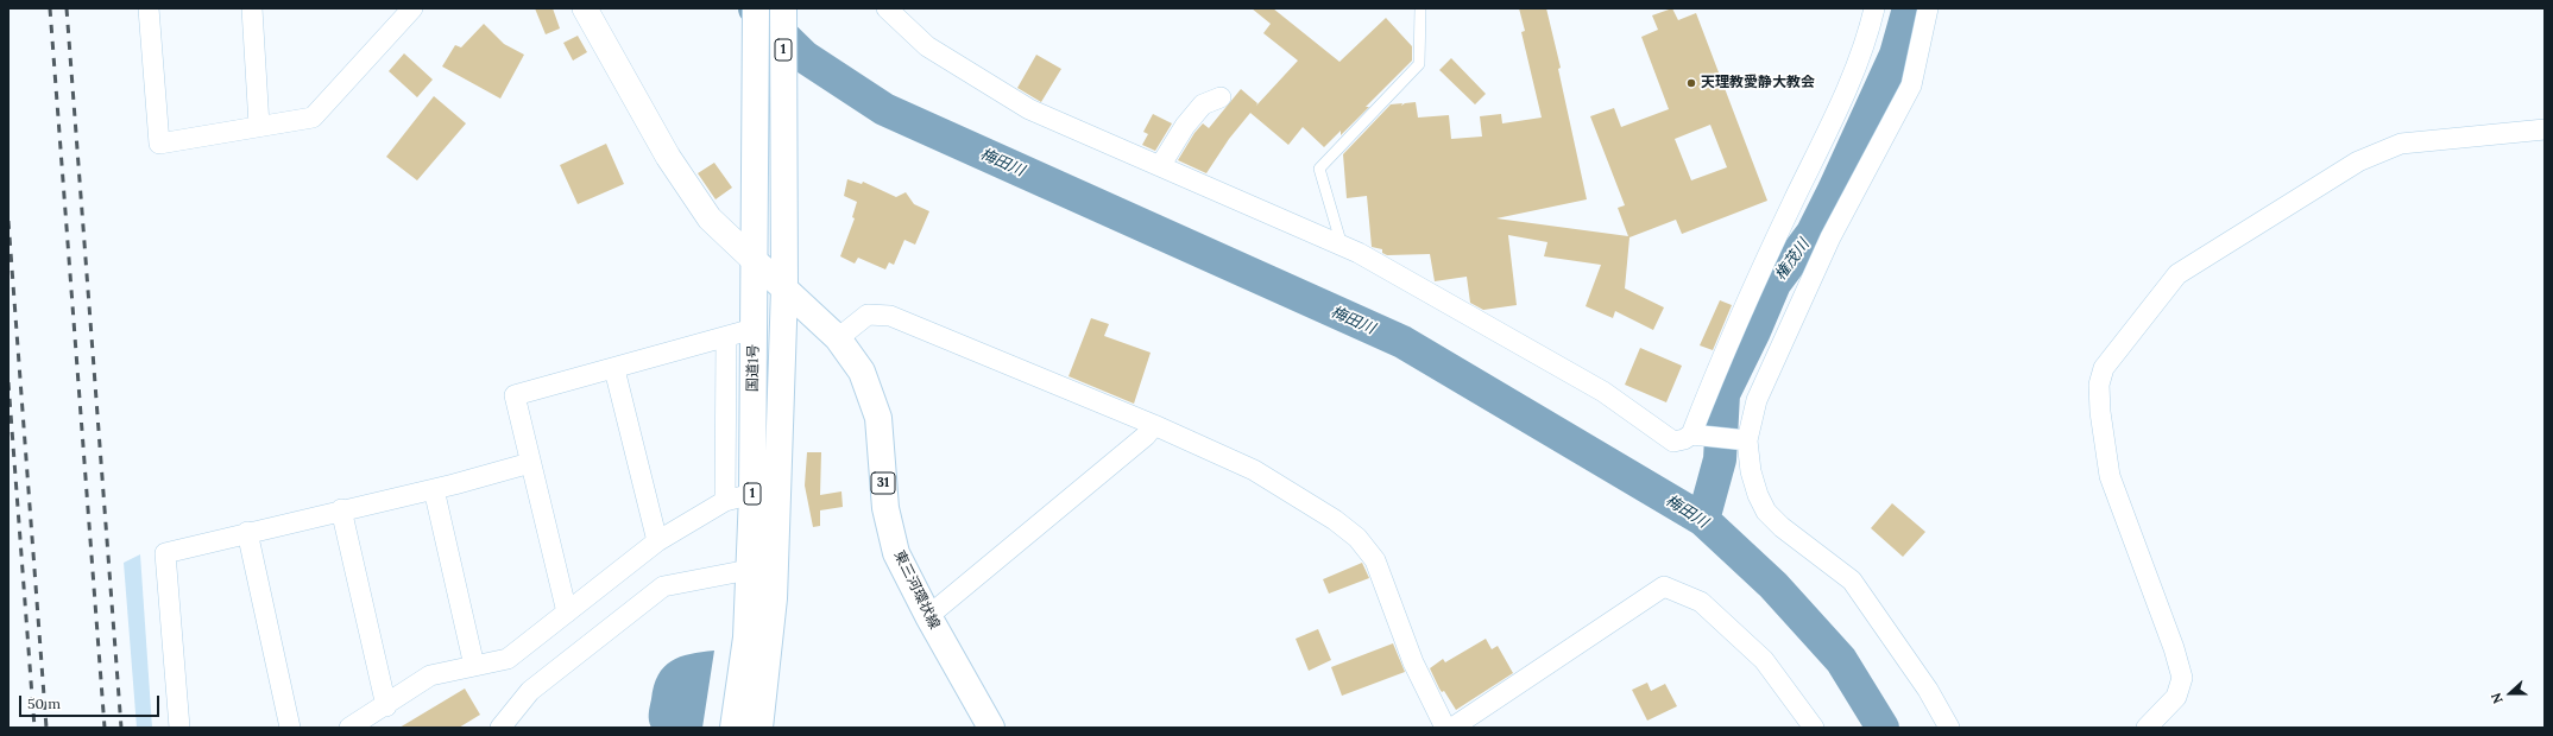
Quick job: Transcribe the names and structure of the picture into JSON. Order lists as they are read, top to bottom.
{
  "streets": {
    "main road": [
      "1",
      "国道1号",
      "31",
      "東三河環状線"
    ]
  },
  "crossings": [
    ["国道1号", "東三河環状線"]
  ],
  "water": ["梅田川", "権茂川"],
  "places": ["天理教愛静大教会"],
  "scale_bar": "50 m",
  "north": "left"
}
